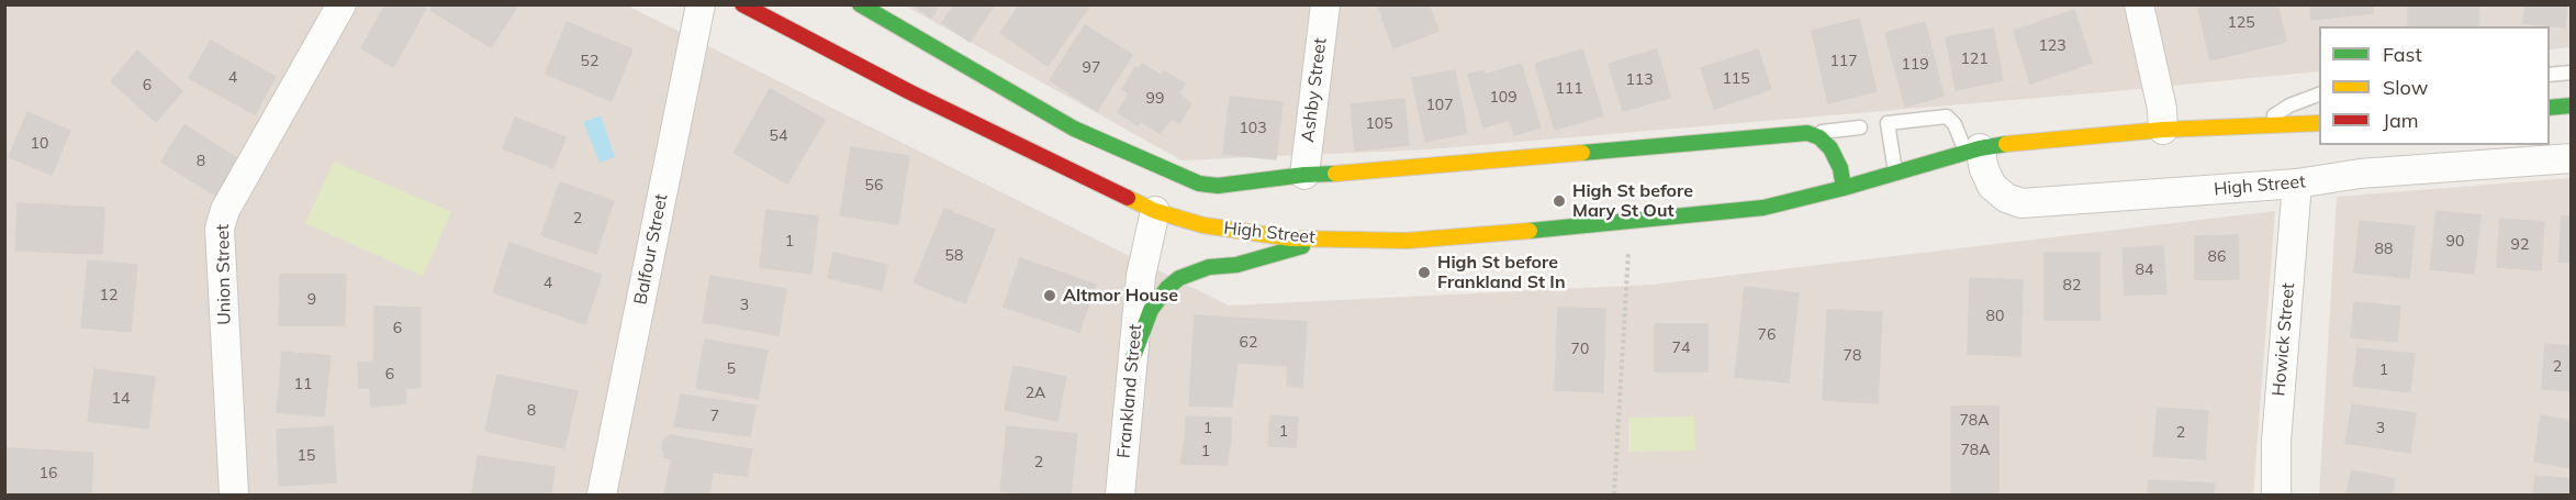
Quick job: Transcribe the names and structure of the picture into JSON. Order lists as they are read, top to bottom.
{
  "streets": {
    "main road": ["High Street"],
    "street": [
      "Ashby Street",
      "Balfour Street",
      "Union Street",
      "Howick Street",
      "Frankland Street"
    ]
  },
  "crossings": [
    ["High Street", "Howick Street"],
    ["High Street", "Frankland Street"]
  ],
  "places": ["High St before Mary St Out", "High St before Frankland St In", "Altmor House"],
  "house_numbers": [
    "125",
    "123",
    "121",
    "52",
    "117",
    "119",
    "97",
    "4",
    "115",
    "113",
    "6",
    "111",
    "109",
    "99",
    "107",
    "105",
    "103",
    "54",
    "10",
    "8",
    "56",
    "2",
    "1",
    "90",
    "92",
    "88",
    "58",
    "86",
    "84",
    "4",
    "82",
    "12",
    "9",
    "3",
    "80",
    "6",
    "76",
    "62",
    "74",
    "70",
    "78",
    "2",
    "5",
    "1",
    "6",
    "11",
    "2A",
    "14",
    "8",
    "7",
    "78A",
    "1",
    "3",
    "1",
    "2",
    "78A",
    "1",
    "15",
    "2",
    "16"
  ],
  "legend": ["Fast", "Slow", "Jam"]
}
